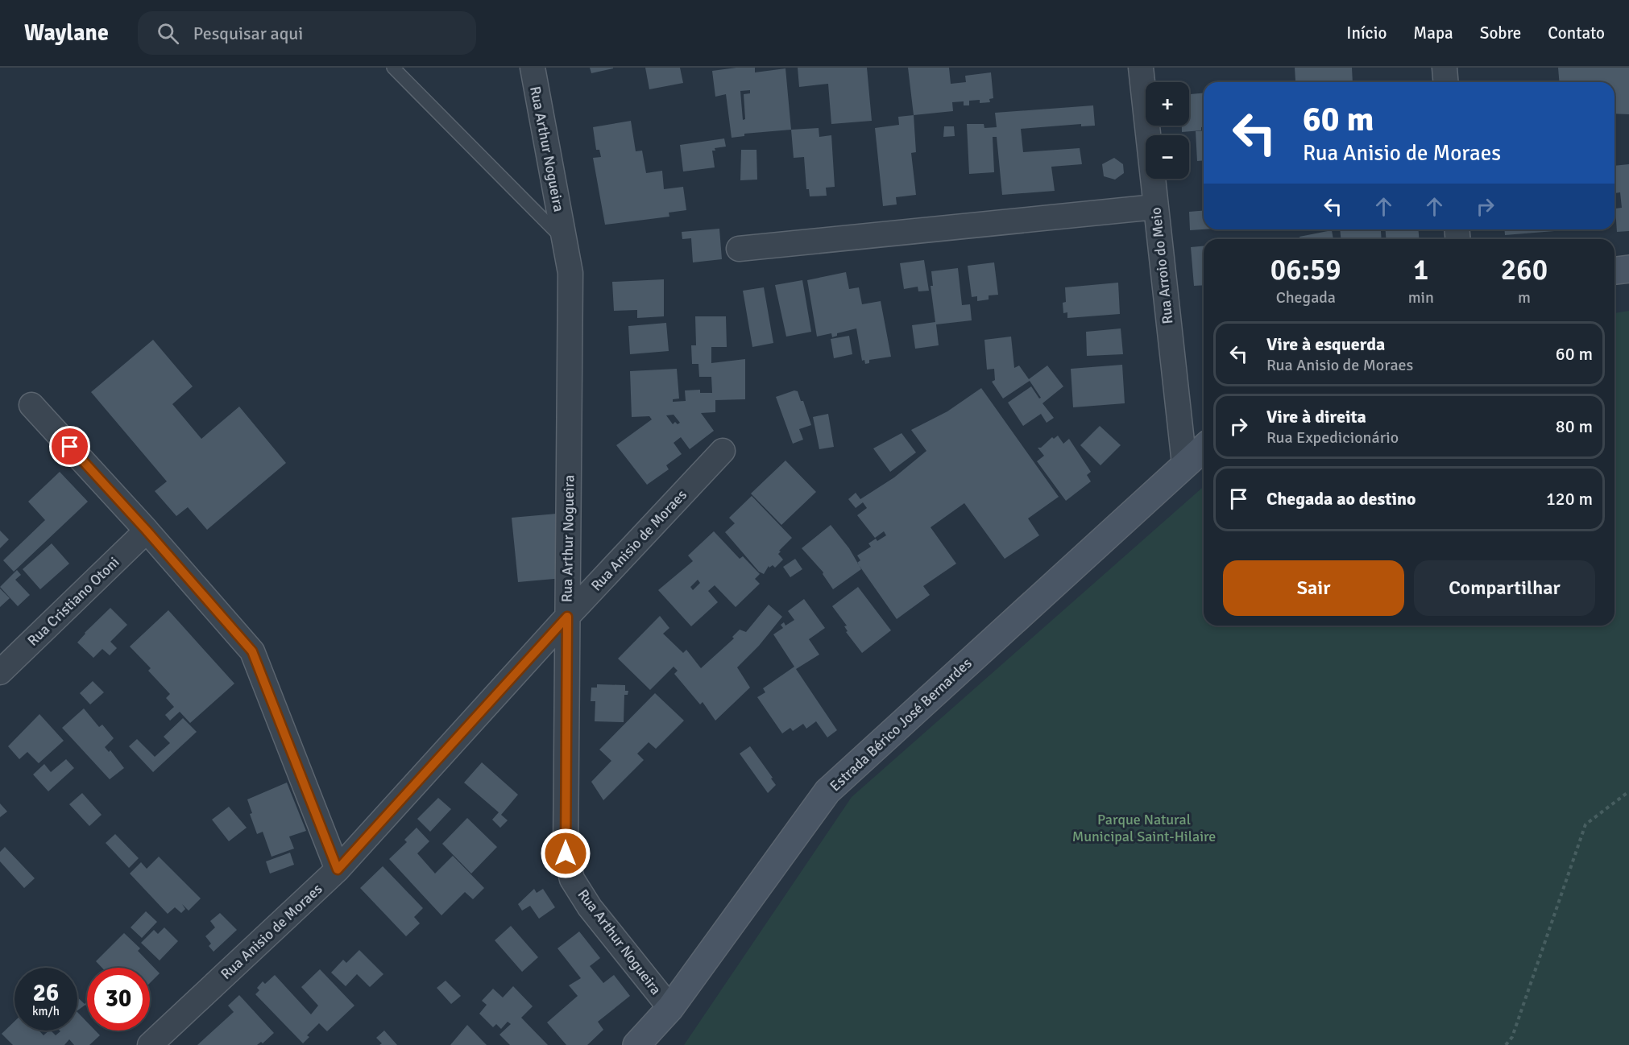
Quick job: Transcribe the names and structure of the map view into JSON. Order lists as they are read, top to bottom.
{
  "streets": {
    "main road": ["Estrada Bérico José Bernardes"],
    "street": [
      "Rua Arthur Nogueira",
      "Rua Arroio do Meio",
      "Rua Anisio de Moraes",
      "Rua Cristiano Otoni"
    ]
  },
  "crossings": [
    ["Rua Arthur Nogueira", "Rua Anisio de Moraes"],
    ["Rua Arthur Nogueira", "Estrada Bérico José Bernardes"],
    ["Rua Arroio do Meio", "Estrada Bérico José Bernardes"]
  ],
  "parks": ["Parque Natural Municipal Saint-Hilaire"],
  "page": {
    "header": "Waylane",
    "search": "Pesquisar aqui",
    "nav": [
      "Início",
      "Mapa",
      "Sobre",
      "Contato"
    ],
    "map_buttons": ["+", "−"],
    "turn": ["60 m", "Rua Anisio de Moraes"],
    "eta": [
      "06:59",
      "Chegada",
      "1",
      "min",
      "260",
      "m"
    ],
    "list": [
      {
        "name": "Vire à esquerda",
        "note": "Rua Anisio de Moraes",
        "value": "60 m"
      },
      {
        "name": "Vire à direita",
        "note": "Rua Expedicionário",
        "value": "80 m"
      },
      {
        "name": "Chegada ao destino",
        "value": "120 m"
      }
    ],
    "buttons": ["Sair", "Compartilhar"],
    "speed": "26 km/h",
    "limit": "30"
  }
}
